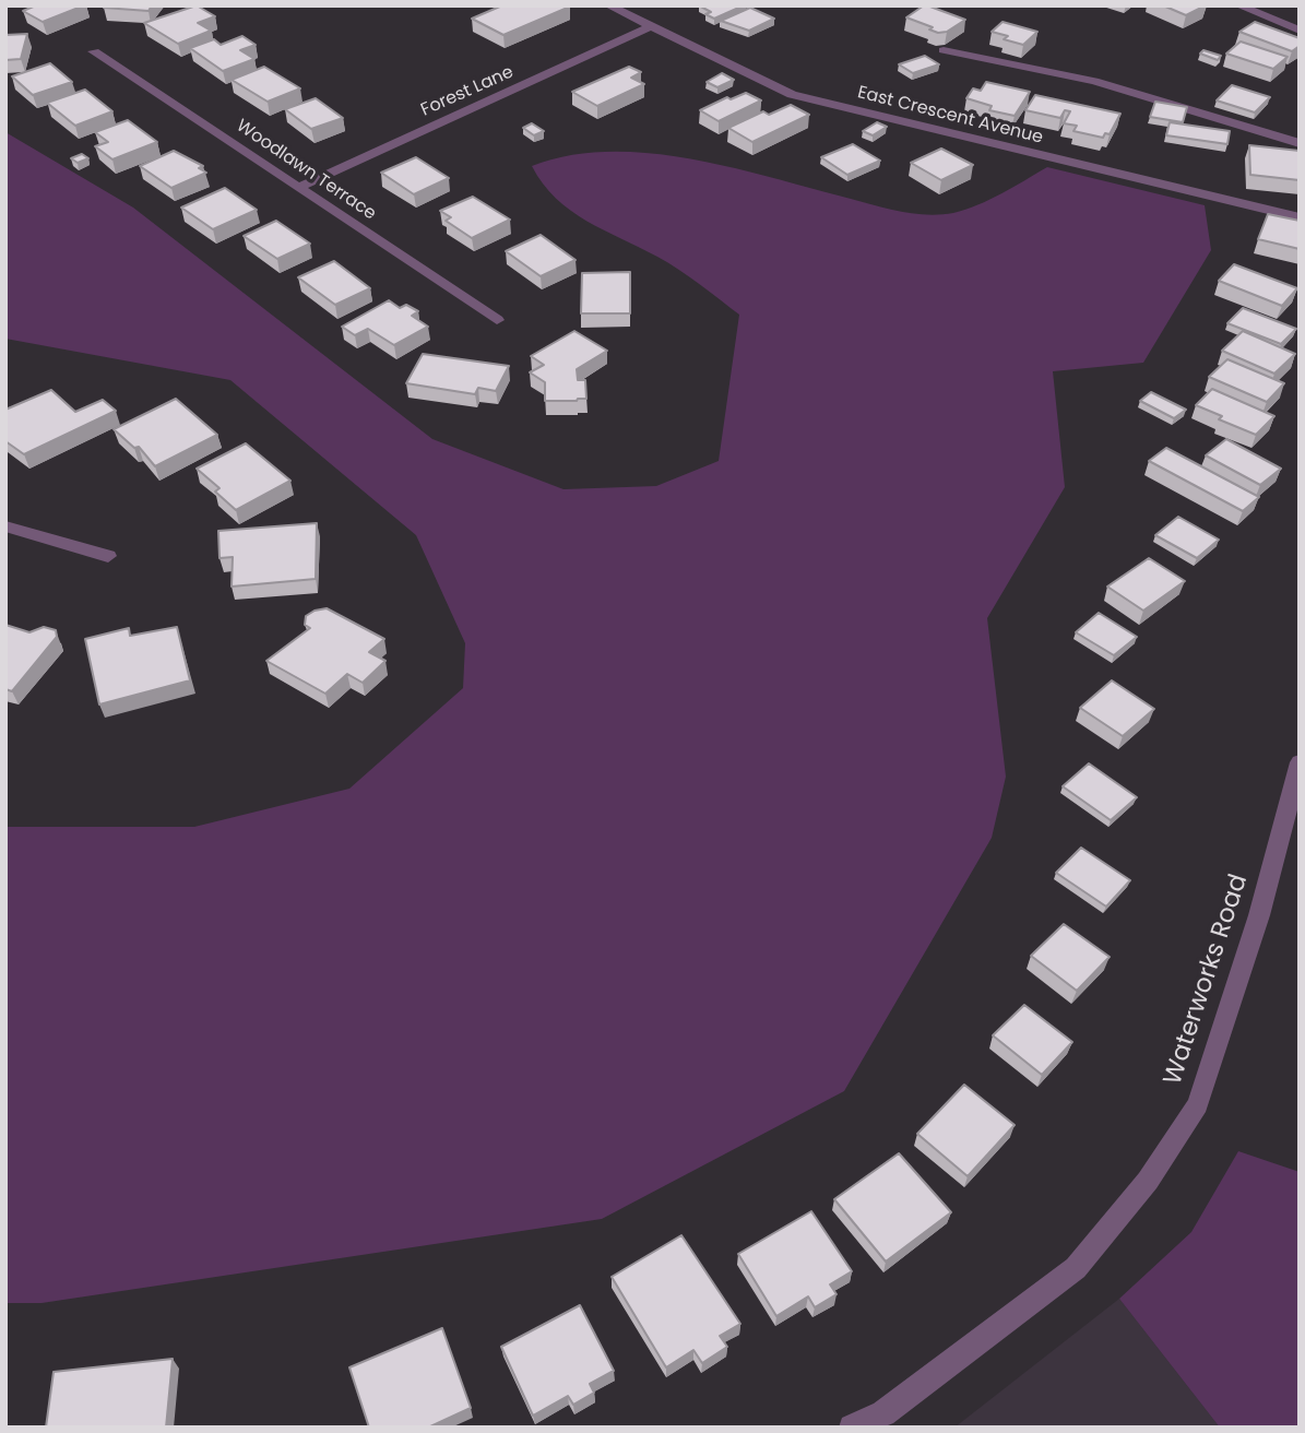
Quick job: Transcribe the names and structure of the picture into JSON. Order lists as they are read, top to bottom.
{
  "streets": {
    "street": [
      "Forest Lane",
      "East Crescent Avenue",
      "Woodlawn Terrace",
      "Waterworks Road"
    ]
  },
  "crossings": [
    ["Forest Lane", "East Crescent Avenue"],
    ["Forest Lane", "Woodlawn Terrace"]
  ]
}
